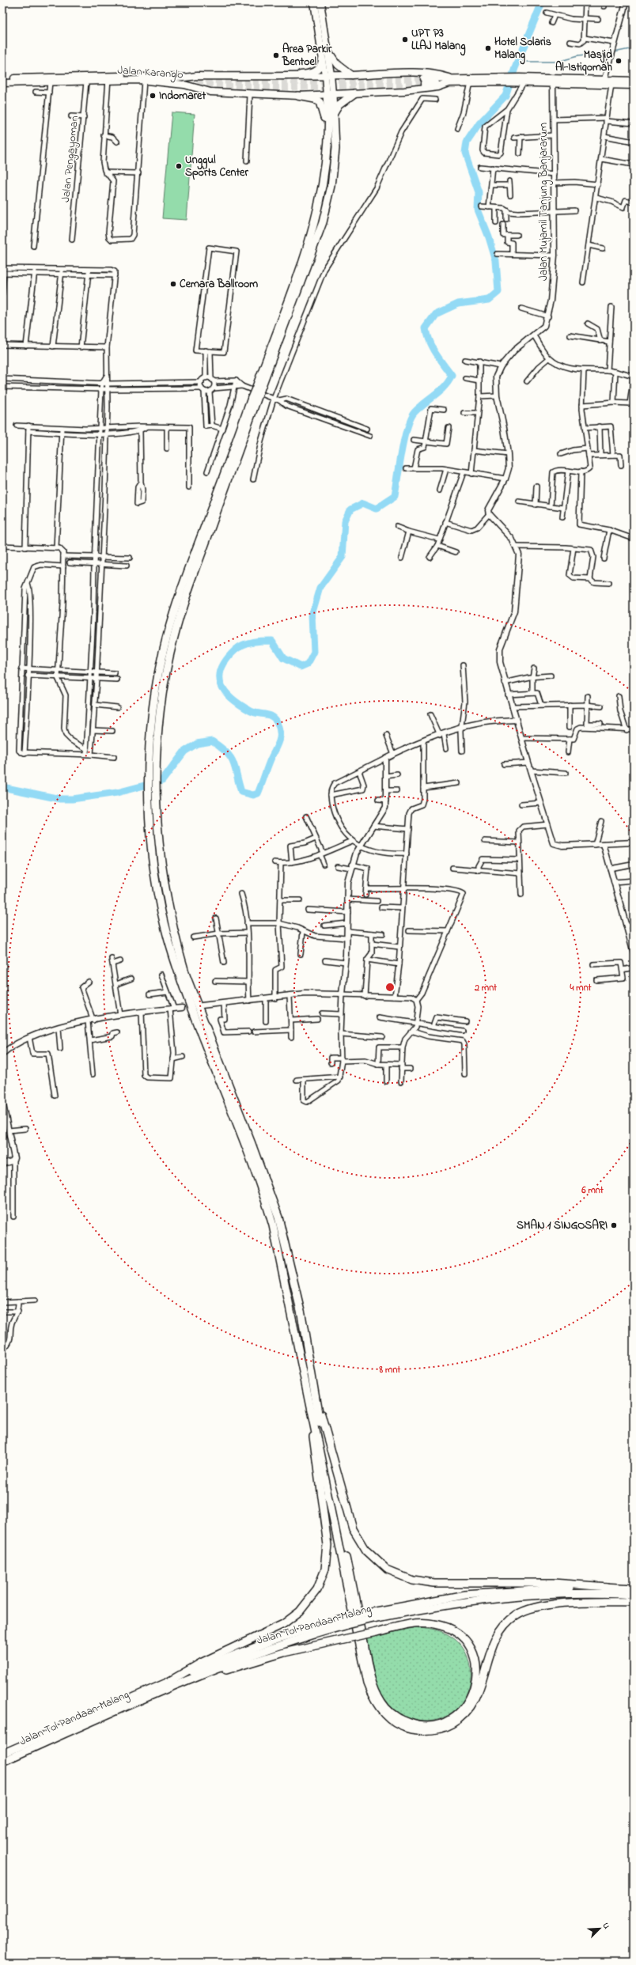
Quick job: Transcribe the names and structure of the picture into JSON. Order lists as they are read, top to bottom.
{
  "streets": {
    "highway": ["Jalan Tol Pandaan–Malang"],
    "main road": ["Jalan Karanglo"],
    "street": ["Jalan Pengayoman", "Jalan Mujamil Tanjung Banjararum"]
  },
  "crossings": [
    ["Jalan Karanglo", "Jalan Pengayoman"]
  ],
  "places": [
    "UPT P3 LLAJ Malang",
    "Hotel Solaris Malang",
    "Area Parkir Bentoel",
    "Masjid Al-Istiqomah",
    "Indomaret",
    "Unggul Sports Center",
    "Cemara Ballroom",
    "SMAN 1 SINGOSARI"
  ],
  "north": "top right",
  "rings": [
    "2 mnt",
    "4 mnt",
    "6 mnt",
    "8 mnt"
  ]
}
